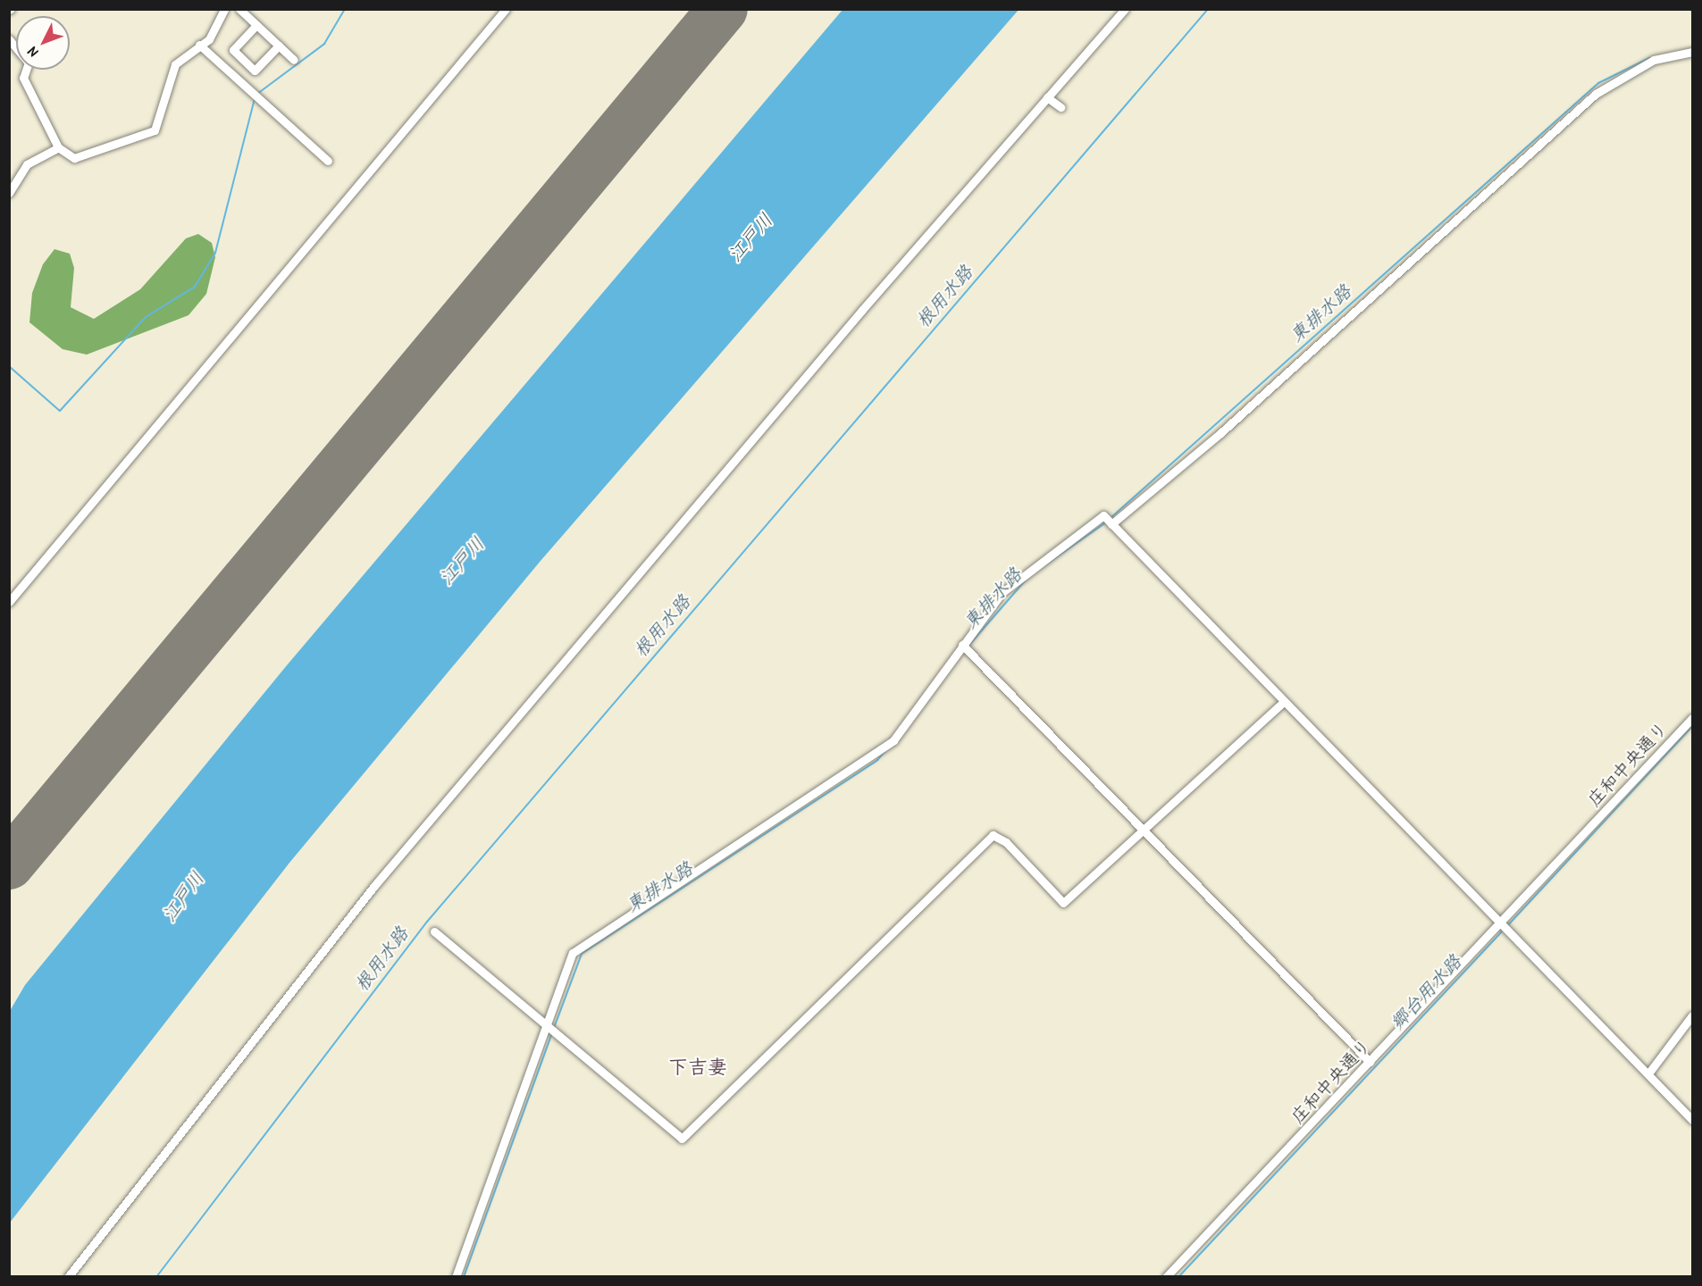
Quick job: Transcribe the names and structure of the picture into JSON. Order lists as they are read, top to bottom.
{
  "streets": {
    "street": ["庄和中央通り"]
  },
  "districts": ["下吉妻"],
  "water": [
    "江戸川",
    "根用水路",
    "東排水路",
    "郷台用水路"
  ],
  "north": "bottom left"
}
